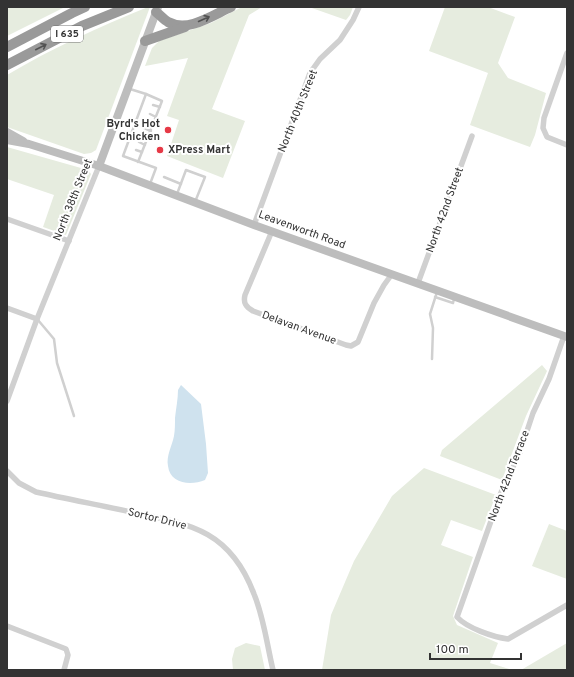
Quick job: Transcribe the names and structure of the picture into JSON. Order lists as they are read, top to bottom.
{
  "streets": {
    "highway": ["I 635"],
    "main road": ["North 38th Street", "Leavenworth Road"],
    "street": [
      "North 40th Street",
      "North 42nd Street",
      "Delavan Avenue",
      "North 42nd Terrace",
      "Sortor Drive"
    ]
  },
  "crossings": [
    ["North 40th Street", "Leavenworth Road"],
    ["North 38th Street", "Leavenworth Road"],
    ["North 42nd Street", "Leavenworth Road"],
    ["Leavenworth Road", "Delavan Avenue"],
    ["Leavenworth Road", "North 42nd Terrace"]
  ],
  "places": ["Byrd's Hot Chicken", "XPress Mart"],
  "scale_bar": "100 m"
}
